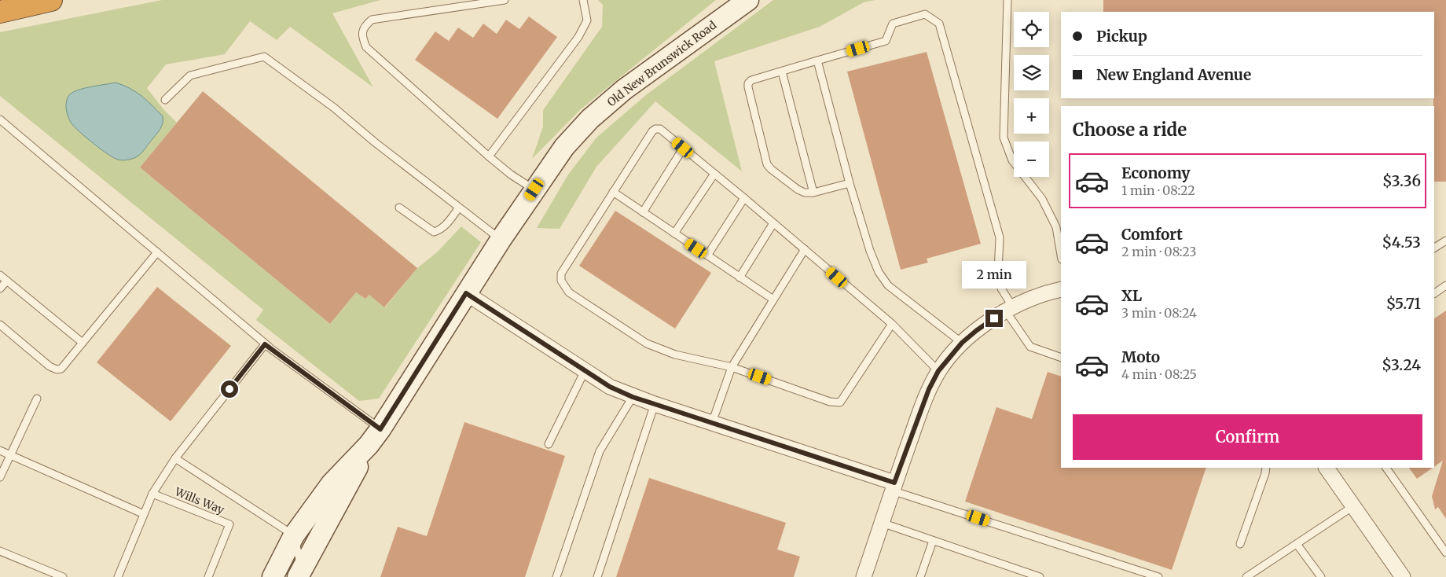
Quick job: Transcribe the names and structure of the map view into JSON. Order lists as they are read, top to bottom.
{
  "streets": {
    "main road": ["Old New Brunswick Road"],
    "lane": ["Wills Way"]
  },
  "page": {
    "map_buttons": ["+", "−"],
    "banner": ["Pickup", "New England Avenue"],
    "heading": "Choose a ride",
    "list": [
      {
        "name": "Economy",
        "note": "1 min · 08:22",
        "value": "$3.36"
      },
      {
        "name": "Comfort",
        "note": "2 min · 08:23",
        "value": "$4.53"
      },
      {
        "name": "XL",
        "note": "3 min · 08:24",
        "value": "$5.71"
      },
      {
        "name": "Moto",
        "note": "4 min · 08:25",
        "value": "$3.24"
      }
    ],
    "bubble": "2 min",
    "buttons": "Confirm"
  }
}
